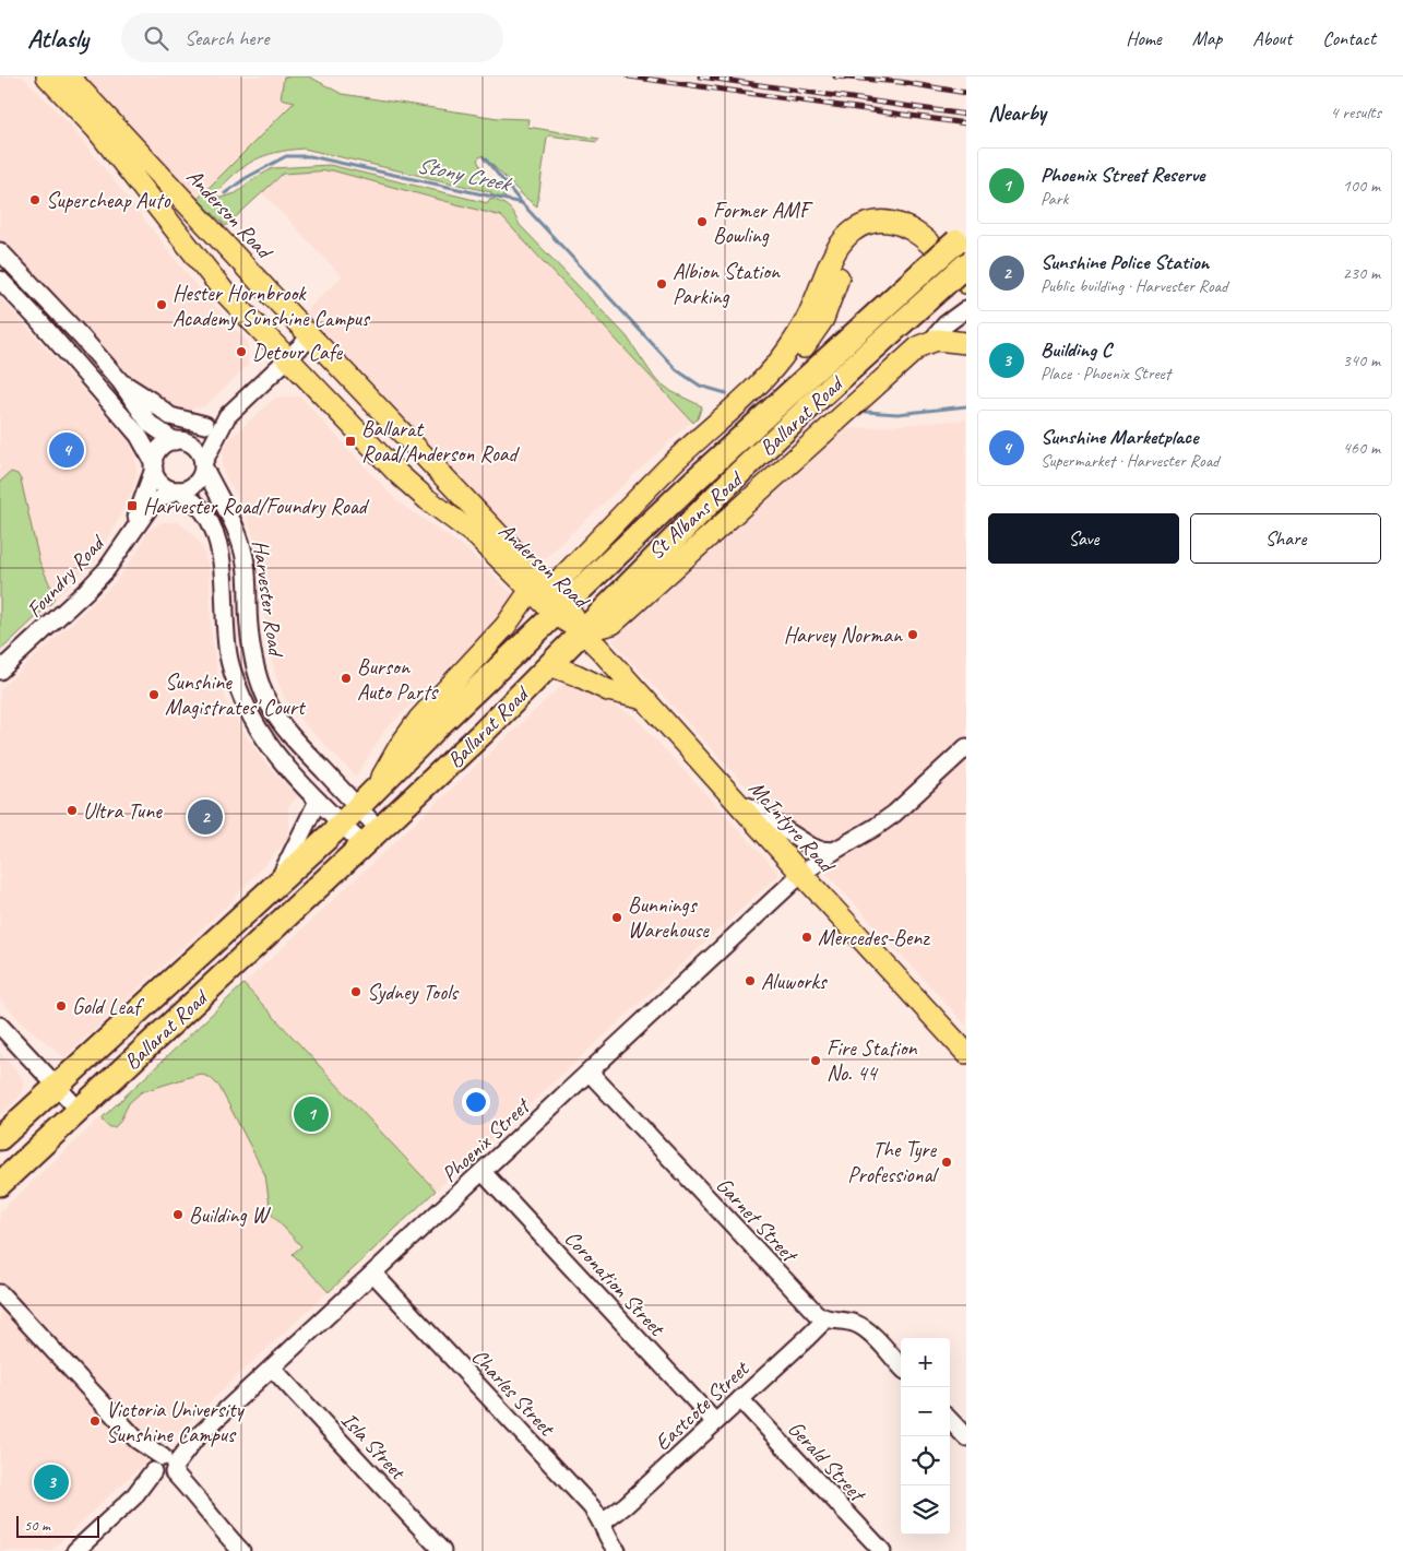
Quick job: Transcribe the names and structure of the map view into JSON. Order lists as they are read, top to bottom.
{
  "streets": {
    "highway": ["Ballarat Road"],
    "main road": ["Anderson Road", "St Albans Road", "McIntyre Road"],
    "street": [
      "Foundry Road",
      "Harvester Road",
      "Phoenix Street",
      "Garnet Street",
      "Coronation Street",
      "Charles Street",
      "Eastcote Street",
      "Isla Street",
      "Gerald Street"
    ]
  },
  "crossings": [
    ["Anderson Road", "Ballarat Road"],
    ["Anderson Road", "St Albans Road"],
    ["Anderson Road", "McIntyre Road"],
    ["Ballarat Road", "St Albans Road"],
    ["Ballarat Road", "Harvester Road"],
    ["Ballarat Road", "McIntyre Road"],
    ["St Albans Road", "McIntyre Road"],
    ["Foundry Road", "Harvester Road"],
    ["McIntyre Road", "Phoenix Street"],
    ["Phoenix Street", "Garnet Street"],
    ["Phoenix Street", "Coronation Street"],
    ["Phoenix Street", "Charles Street"],
    ["Phoenix Street", "Isla Street"],
    ["Garnet Street", "Eastcote Street"],
    ["Coronation Street", "Eastcote Street"],
    ["Charles Street", "Eastcote Street"],
    ["Eastcote Street", "Gerald Street"]
  ],
  "water": ["Stony Creek"],
  "places": {
    "other": [
      "Supercheap Auto",
      "Former AMF Bowling",
      "Albion Station Parking",
      "Hester Hornbrook Academy Sunshine Campus",
      "Detour Cafe",
      "Harvey Norman",
      "Burson Auto Parts",
      "Sunshine Magistrates' Court",
      "Ultra Tune",
      "Bunnings Warehouse",
      "Mercedes-Benz",
      "Aluworks",
      "Sydney Tools",
      "Gold Leaf",
      "Fire Station No. 44",
      "The Tyre Professional",
      "Building W",
      "Victoria University Sunshine Campus"
    ],
    "transit": ["Ballarat Road/Anderson Road", "Harvester Road/Foundry Road"]
  },
  "scale_bar": "50 m",
  "page": {
    "header": "Atlasly",
    "search": "Search here",
    "nav": [
      "Home",
      "Map",
      "About",
      "Contact"
    ],
    "heading": ["Nearby", "4 results"],
    "list": [
      {
        "mark": "1",
        "name": "Phoenix Street Reserve",
        "note": "Park",
        "value": "100 m"
      },
      {
        "mark": "2",
        "name": "Sunshine Police Station",
        "note": "Public building · Harvester Road",
        "value": "230 m"
      },
      {
        "mark": "3",
        "name": "Building C",
        "note": "Place · Phoenix Street",
        "value": "340 m"
      },
      {
        "mark": "4",
        "name": "Sunshine Marketplace",
        "note": "Supermarket · Harvester Road",
        "value": "460 m"
      }
    ],
    "pins": [
      "4",
      "2",
      "1",
      "3"
    ],
    "buttons": ["Save", "Share"],
    "map_buttons": ["+", "−"],
    "scale": "50 m"
  }
}
